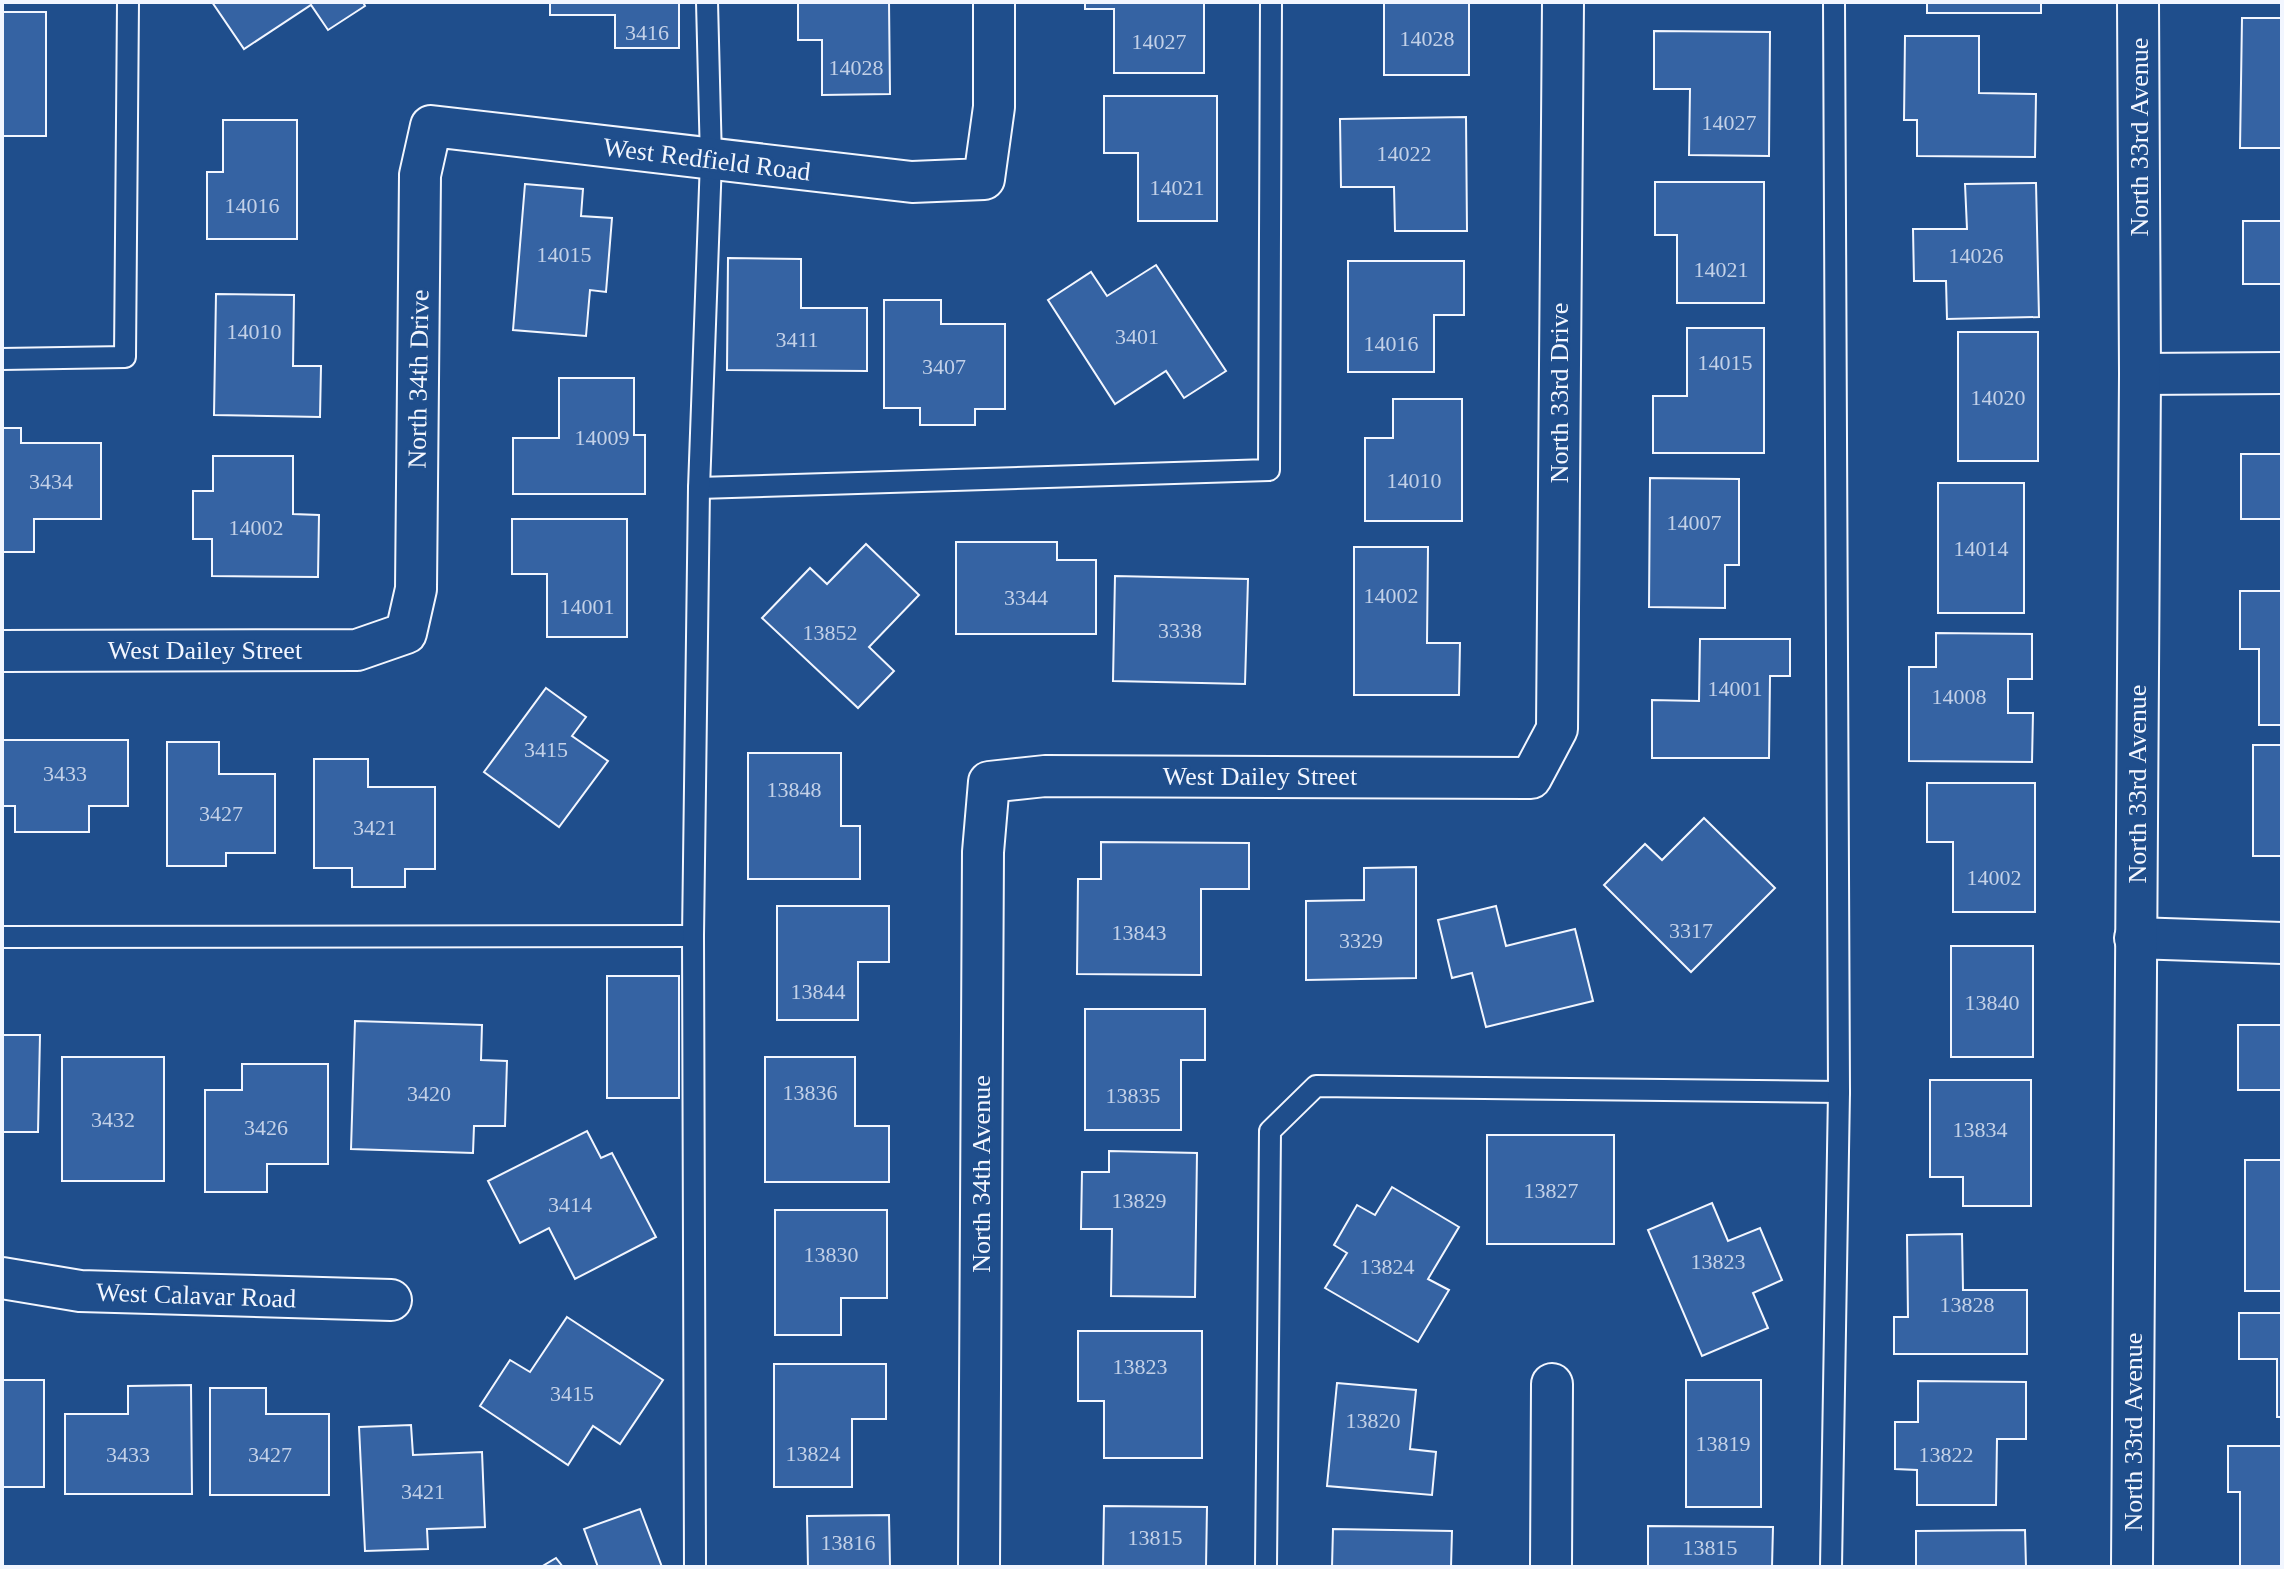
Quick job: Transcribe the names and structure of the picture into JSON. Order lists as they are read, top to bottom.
{
  "streets": {
    "street": [
      "North 33rd Avenue",
      "West Redfield Road",
      "North 34th Drive",
      "North 33rd Drive",
      "West Dailey Street",
      "North 34th Avenue",
      "West Calavar Road"
    ]
  },
  "crossings": [
    ["West Redfield Road", "North 34th Drive"],
    ["North 34th Drive", "West Dailey Street"],
    ["North 33rd Drive", "West Dailey Street"],
    ["West Dailey Street", "North 34th Avenue"]
  ],
  "house_numbers": [
    "3416",
    "14028",
    "14027",
    "14028",
    "14027",
    "14022",
    "14021",
    "14016",
    "14015",
    "14026",
    "14021",
    "14010",
    "3401",
    "3411",
    "14016",
    "14015",
    "3407",
    "14020",
    "14009",
    "14010",
    "3434",
    "14007",
    "14002",
    "14014",
    "14002",
    "3344",
    "14001",
    "3338",
    "13852",
    "14001",
    "14008",
    "3415",
    "3433",
    "13848",
    "3427",
    "3421",
    "14002",
    "3317",
    "13843",
    "3329",
    "13844",
    "13840",
    "13836",
    "3420",
    "13835",
    "3432",
    "3426",
    "13834",
    "13827",
    "13829",
    "3414",
    "13830",
    "13823",
    "13824",
    "13828",
    "13823",
    "3415",
    "13820",
    "13819",
    "13824",
    "3433",
    "3427",
    "13822",
    "3421",
    "13815",
    "13816",
    "13815"
  ]
}
